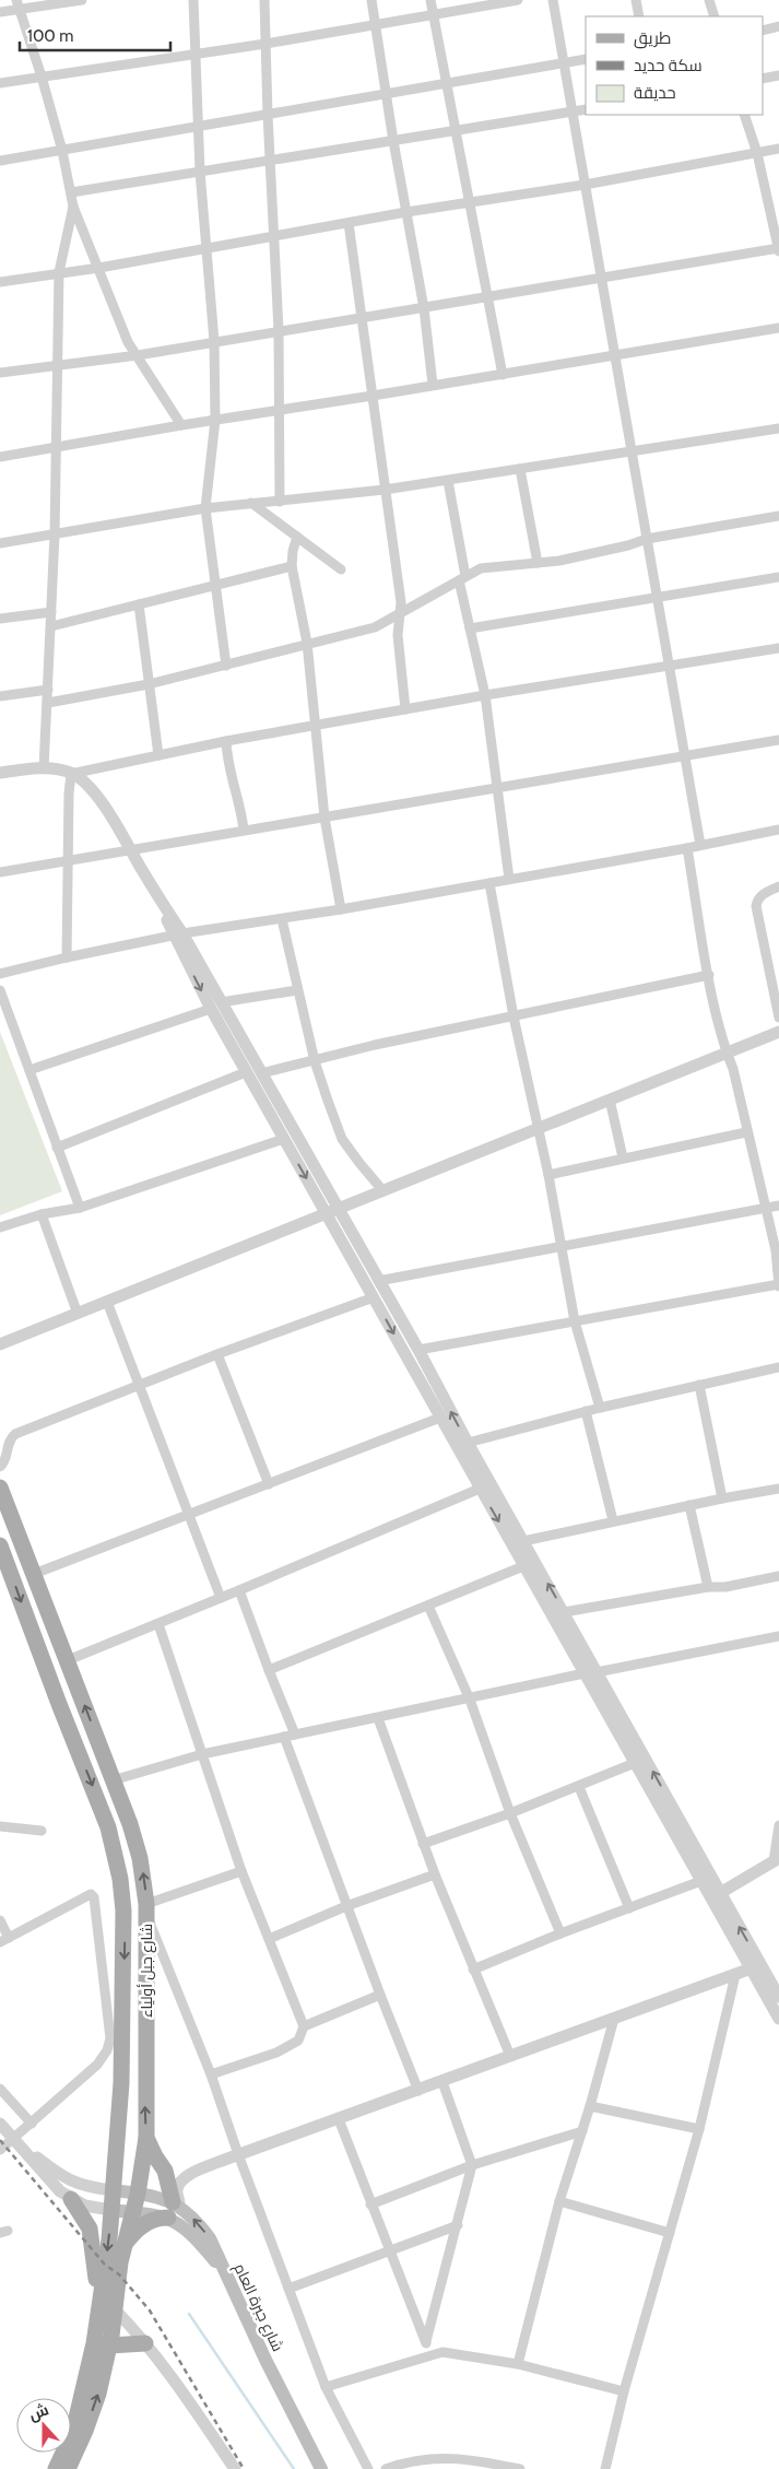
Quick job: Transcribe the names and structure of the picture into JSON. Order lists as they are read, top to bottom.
{
  "streets": {
    "main road": ["شارع جبل أولياء", "شارع جبرة العام"]
  },
  "legend": ["طريق", "سكة حديد", "حديقة"],
  "scale_bar": "100 m",
  "north": "top"
}
